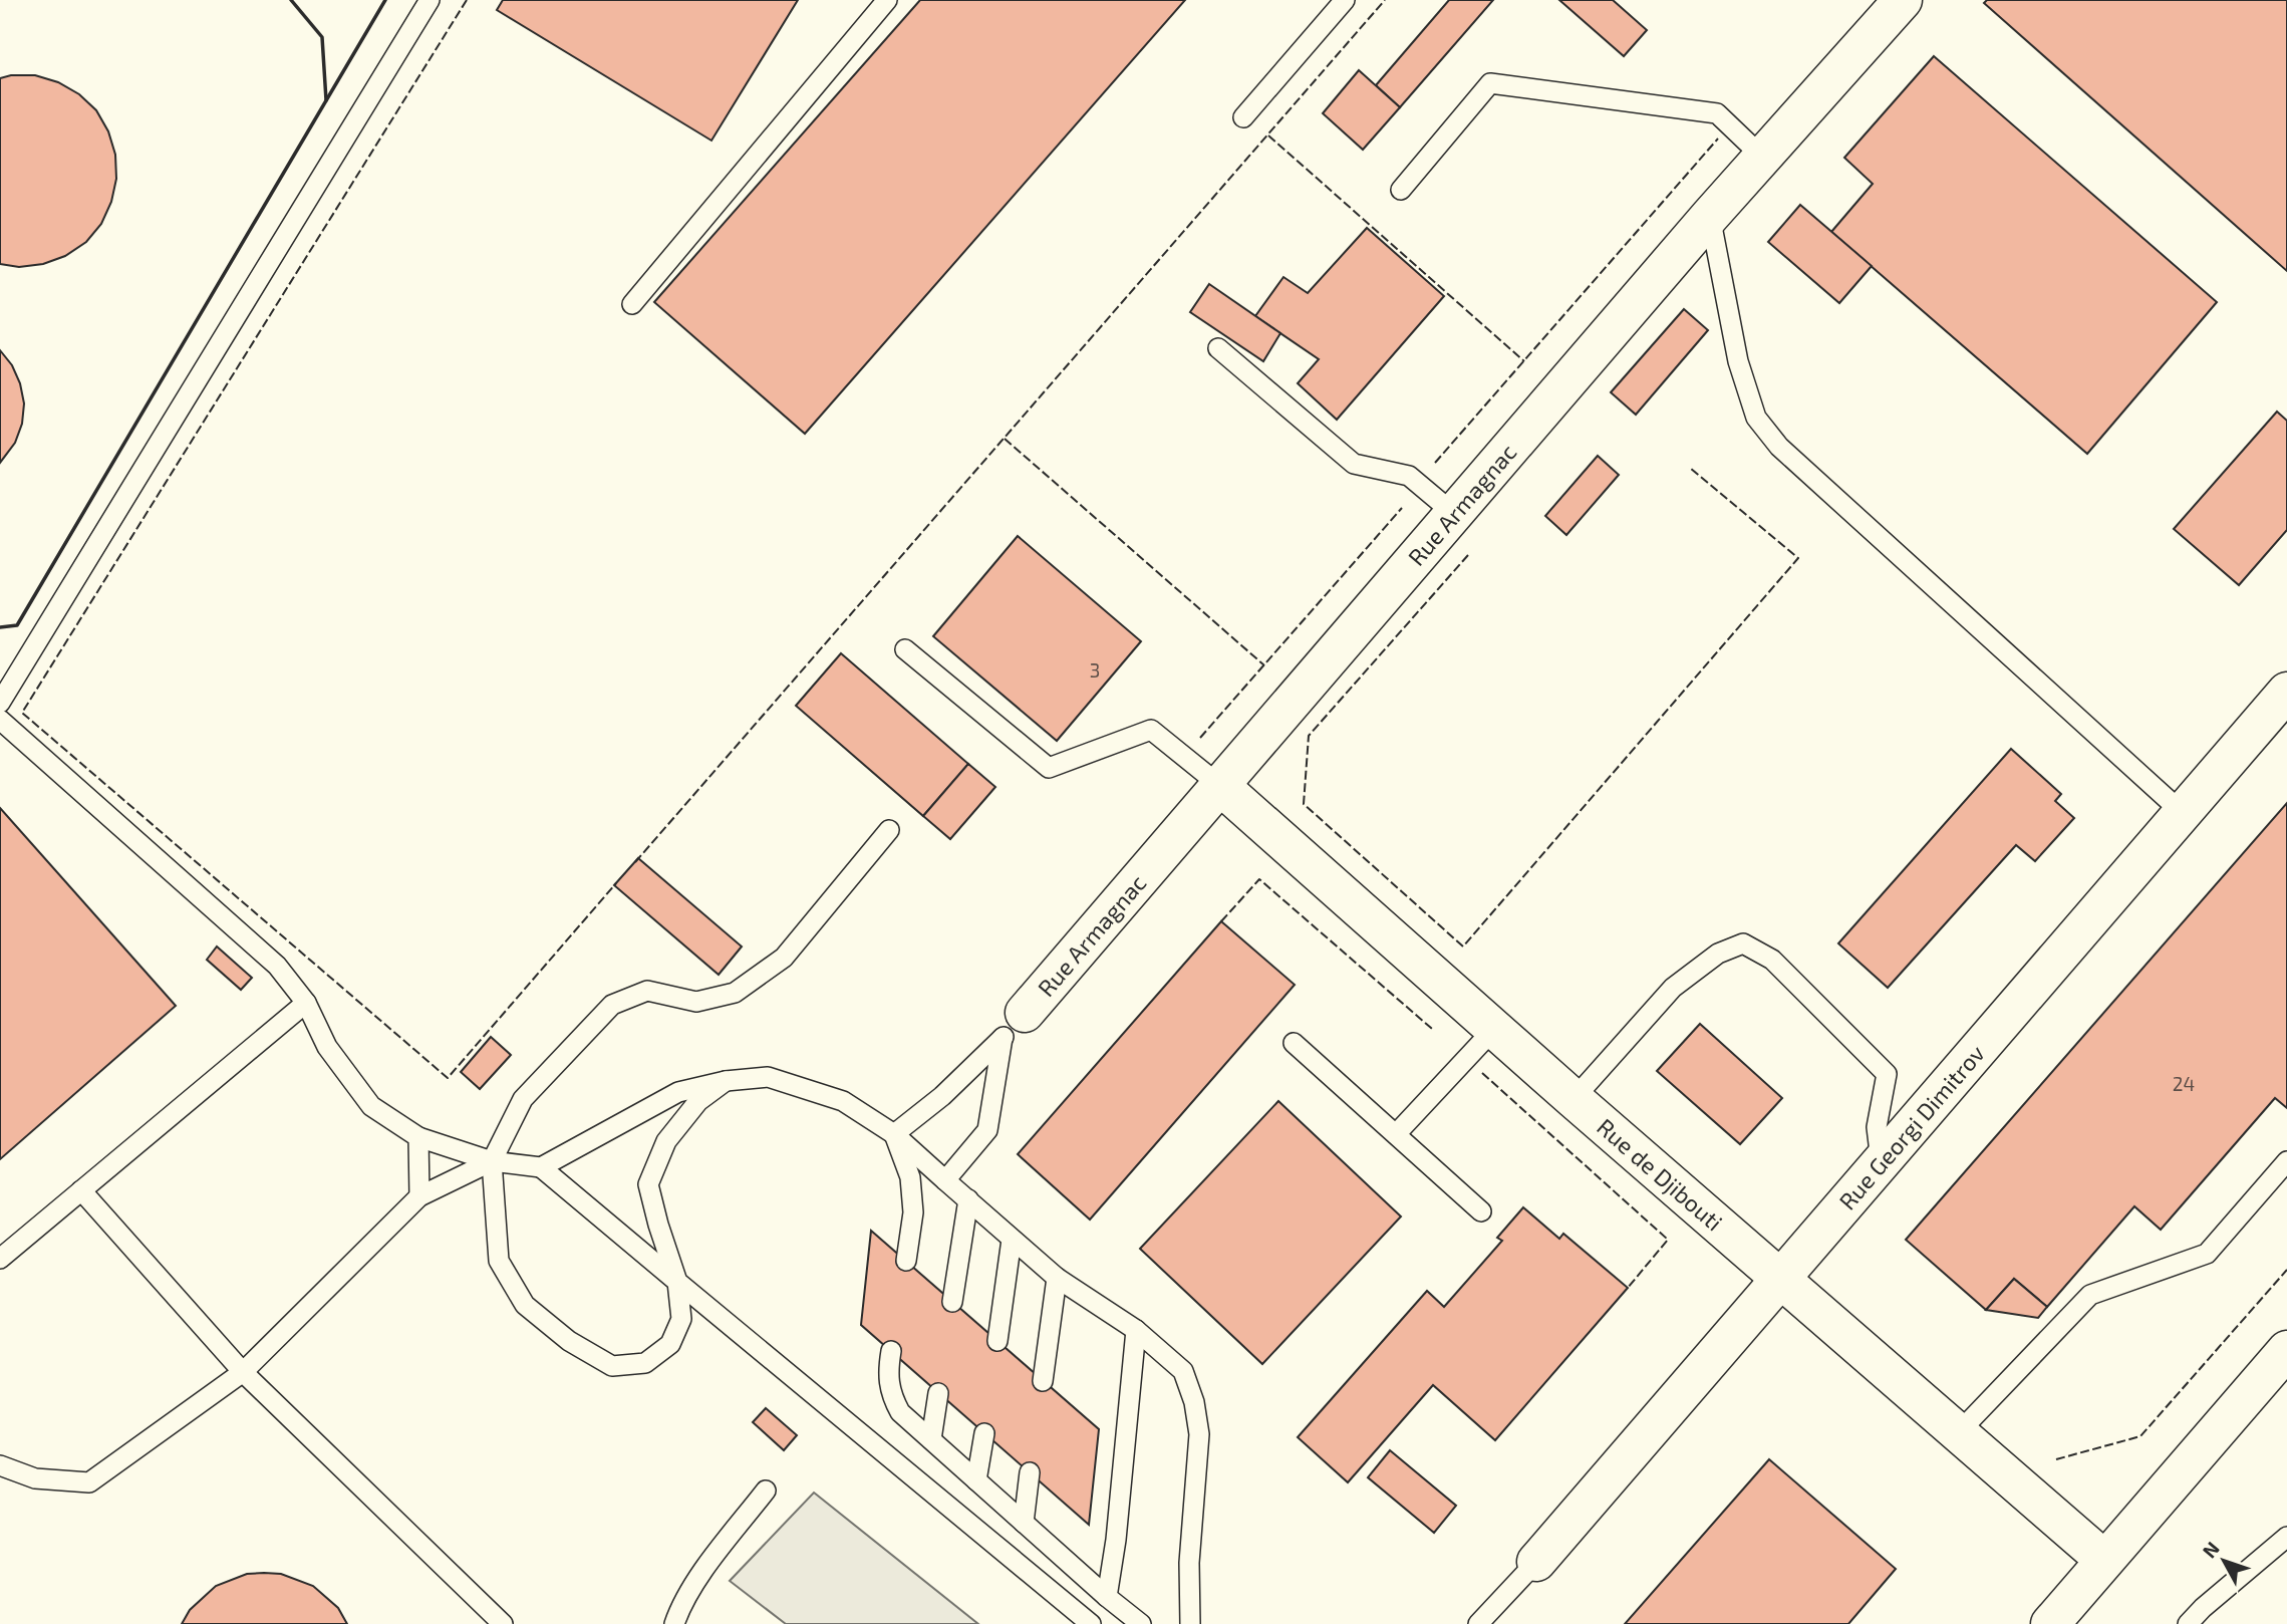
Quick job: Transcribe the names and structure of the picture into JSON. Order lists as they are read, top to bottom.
{
  "streets": {
    "street": ["Rue Armagnac", "Rue Georgi Dimitrov", "Rue de Djibouti"]
  },
  "crossings": [
    ["Rue Armagnac", "Rue de Djibouti"],
    ["Rue Georgi Dimitrov", "Rue de Djibouti"]
  ],
  "house_numbers": ["3", "24"],
  "north": "top left"
}
